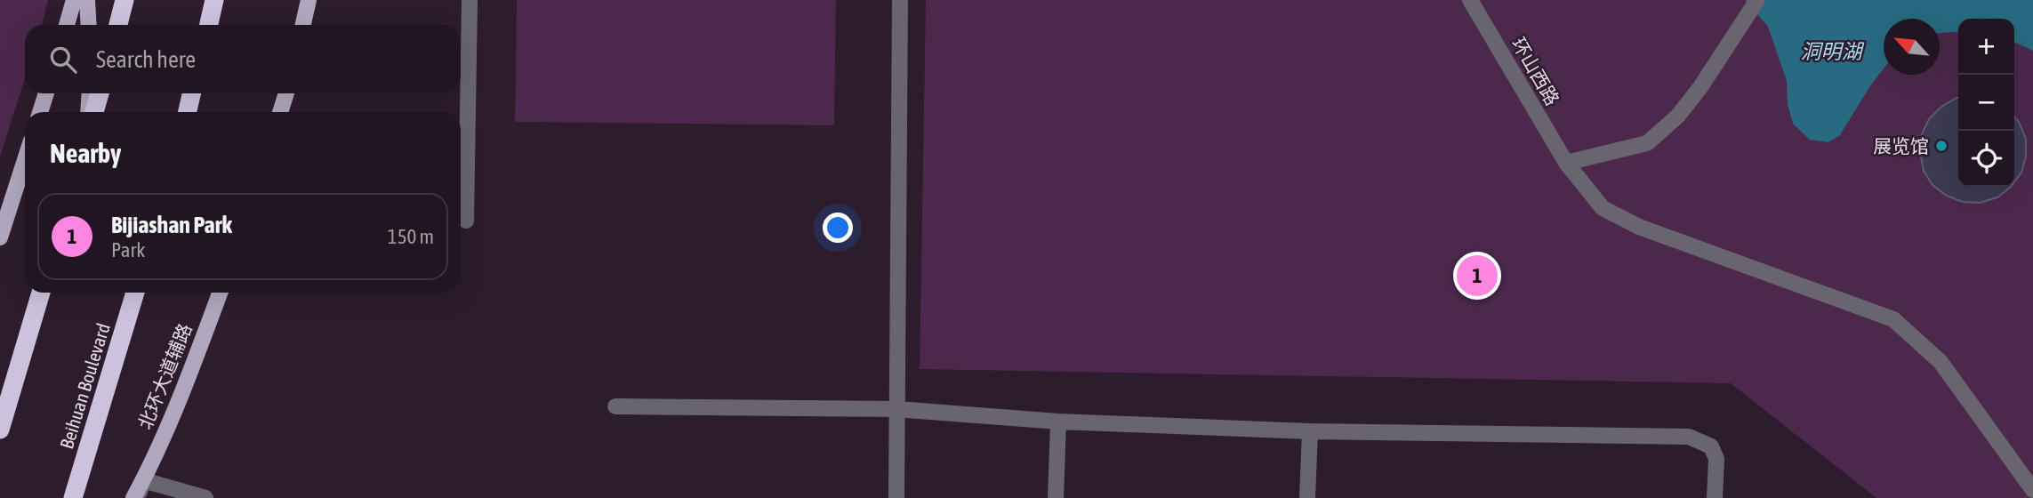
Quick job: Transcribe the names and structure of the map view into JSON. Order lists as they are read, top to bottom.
{
  "streets": {
    "highway": ["Beihuan Boulevard"],
    "main road": ["北环大道辅路"],
    "lane": ["环山西路"]
  },
  "water": ["洞明湖"],
  "places": ["展览馆"],
  "north": "top left",
  "page": {
    "map_buttons": ["+", "−"],
    "search": "Search here",
    "heading": "Nearby",
    "list": [
      {
        "mark": "1",
        "name": "Bijiashan Park",
        "note": "Park",
        "value": "150 m"
      }
    ],
    "pins": "1"
  }
}
